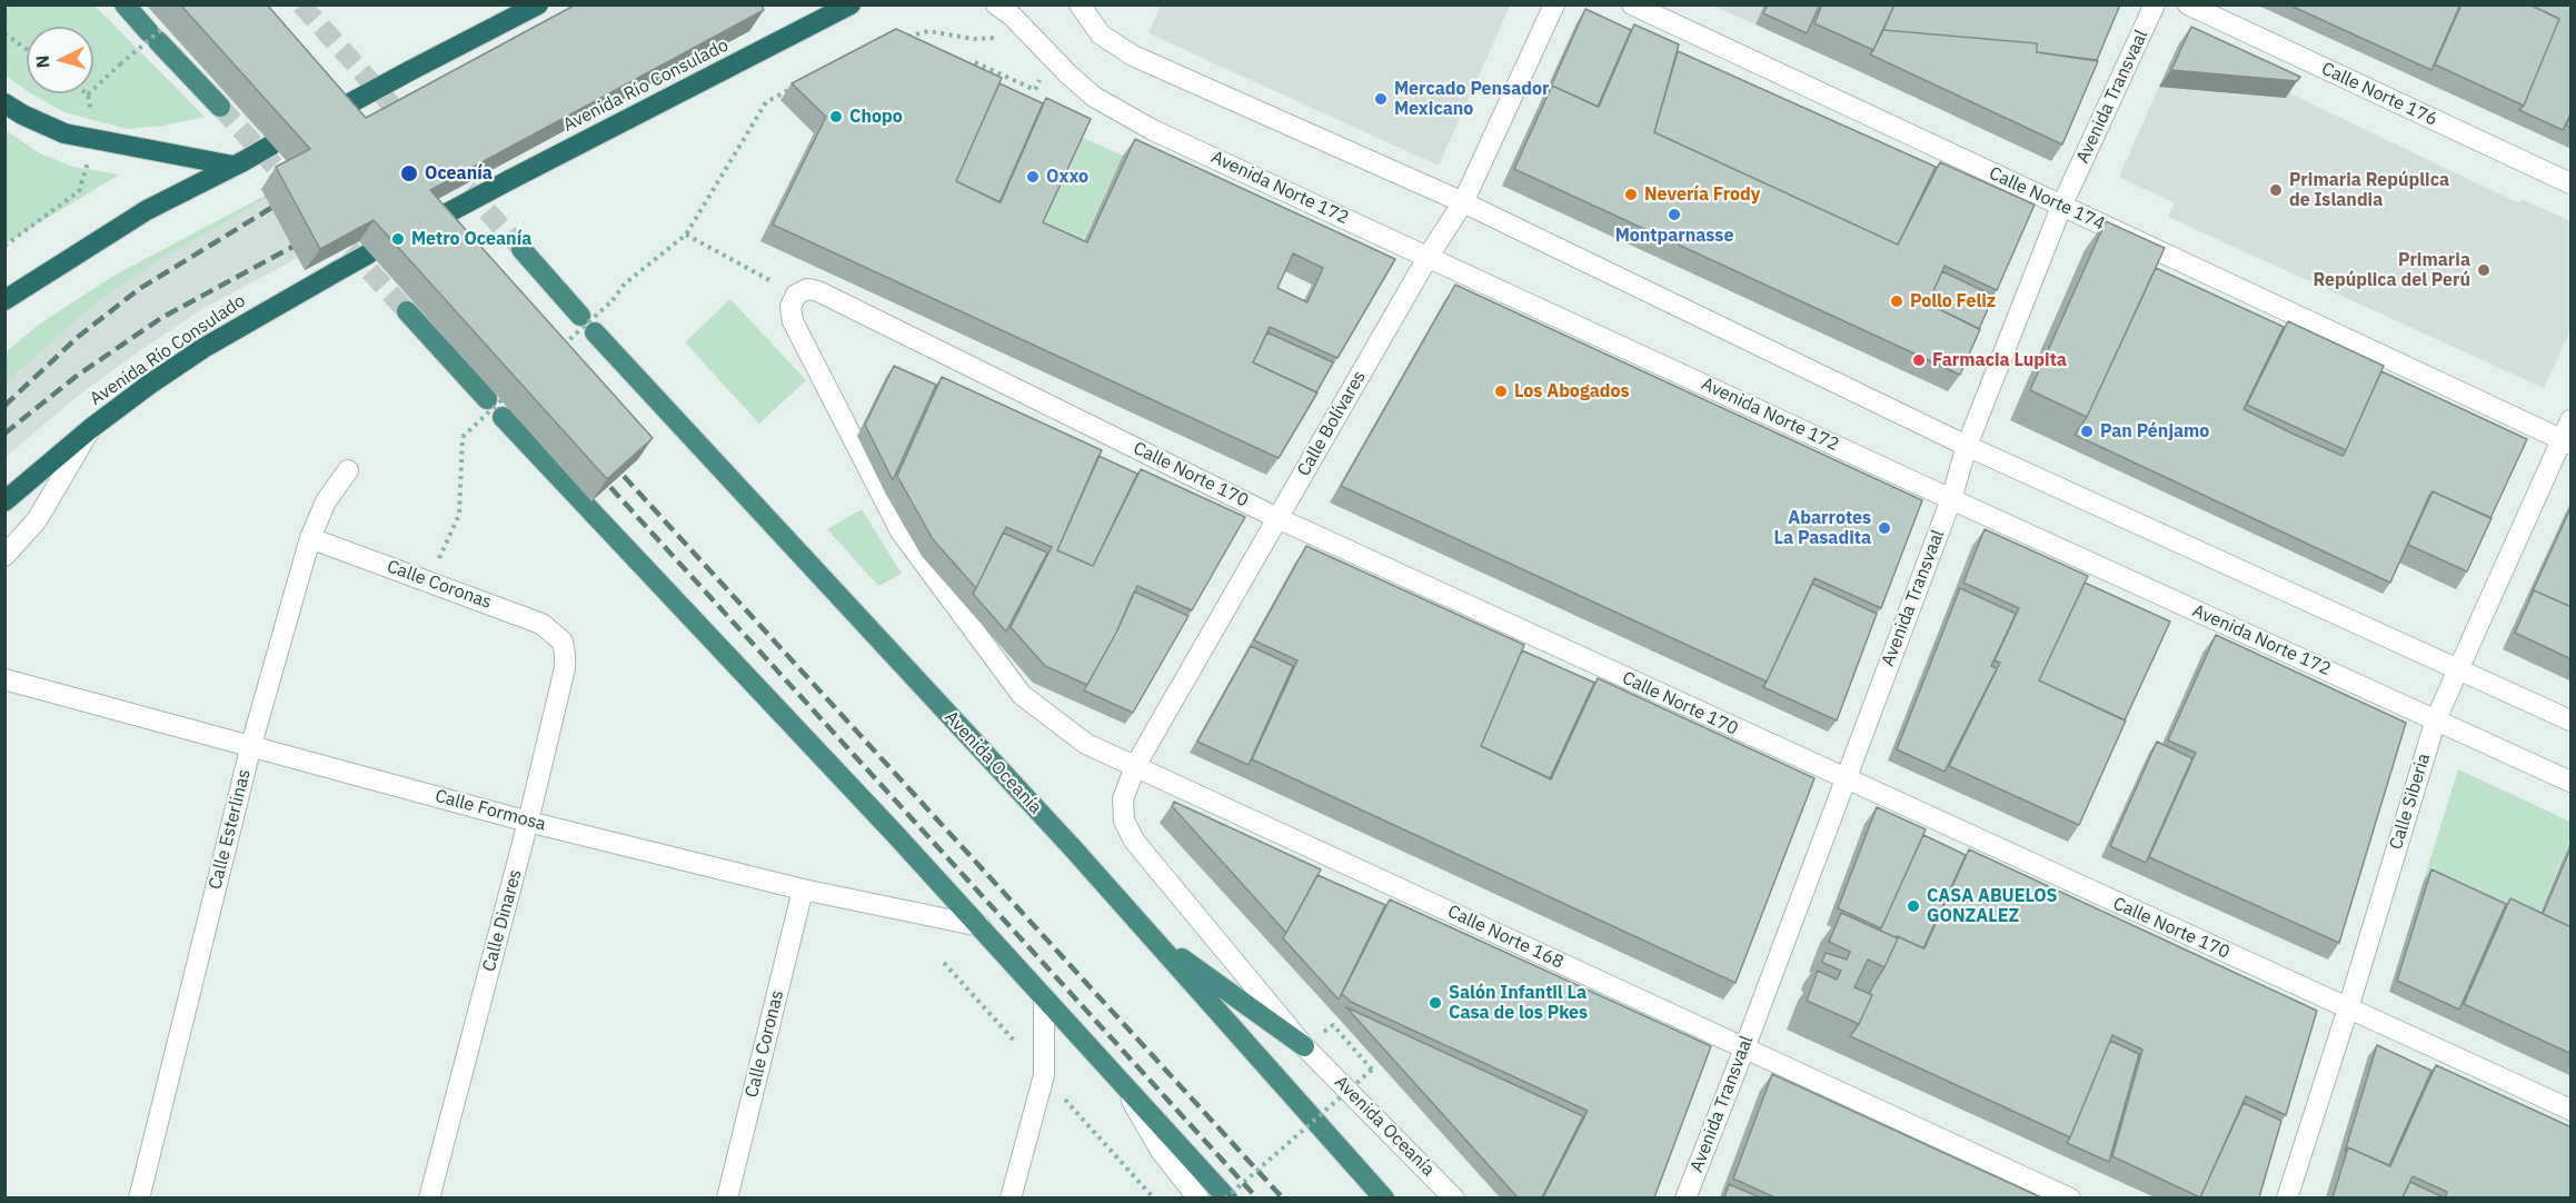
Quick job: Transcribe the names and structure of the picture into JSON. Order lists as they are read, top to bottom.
{
  "streets": {
    "highway": ["Avenida Río Consulado", "Avenida Oceanía"],
    "street": [
      "Calle Norte 176",
      "Avenida Transvaal",
      "Avenida Norte 172",
      "Calle Norte 174",
      "Calle Bolívares",
      "Calle Norte 170",
      "Calle Coronas",
      "Calle Siberia",
      "Calle Formosa",
      "Calle Esterlinas",
      "Calle Dinares",
      "Calle Norte 168"
    ]
  },
  "crossings": [
    ["Avenida Transvaal", "Avenida Norte 172"],
    ["Avenida Transvaal", "Calle Norte 174"],
    ["Avenida Transvaal", "Calle Norte 170"],
    ["Avenida Transvaal", "Calle Norte 168"],
    ["Avenida Norte 172", "Calle Bolívares"],
    ["Avenida Norte 172", "Calle Siberia"],
    ["Calle Norte 174", "Calle Siberia"],
    ["Calle Bolívares", "Calle Norte 170"],
    ["Calle Bolívares", "Avenida Oceanía"],
    ["Calle Bolívares", "Calle Norte 168"],
    ["Calle Norte 170", "Calle Siberia"],
    ["Calle Norte 170", "Calle Norte 168"],
    ["Calle Coronas", "Calle Formosa"],
    ["Calle Coronas", "Calle Esterlinas"],
    ["Calle Coronas", "Calle Dinares"],
    ["Calle Formosa", "Calle Esterlinas"],
    ["Calle Formosa", "Calle Dinares"]
  ],
  "places": [
    "Mercado Pensador Mexicano",
    "Chopo",
    "Oceanía",
    "Oxxo",
    "Primaria Repúplica de Islandia",
    "Nevería Frody",
    "Montparnasse",
    "Metro Oceanía",
    "Primaria Repúplica del Perú",
    "Pollo Feliz",
    "Farmacia Lupita",
    "Los Abogados",
    "Pan Pénjamo",
    "Abarrotes La Pasadita",
    "CASA ABUELOS GONZALEZ",
    "Salón Infantil La Casa de los Pkes"
  ],
  "north": "left"
}
